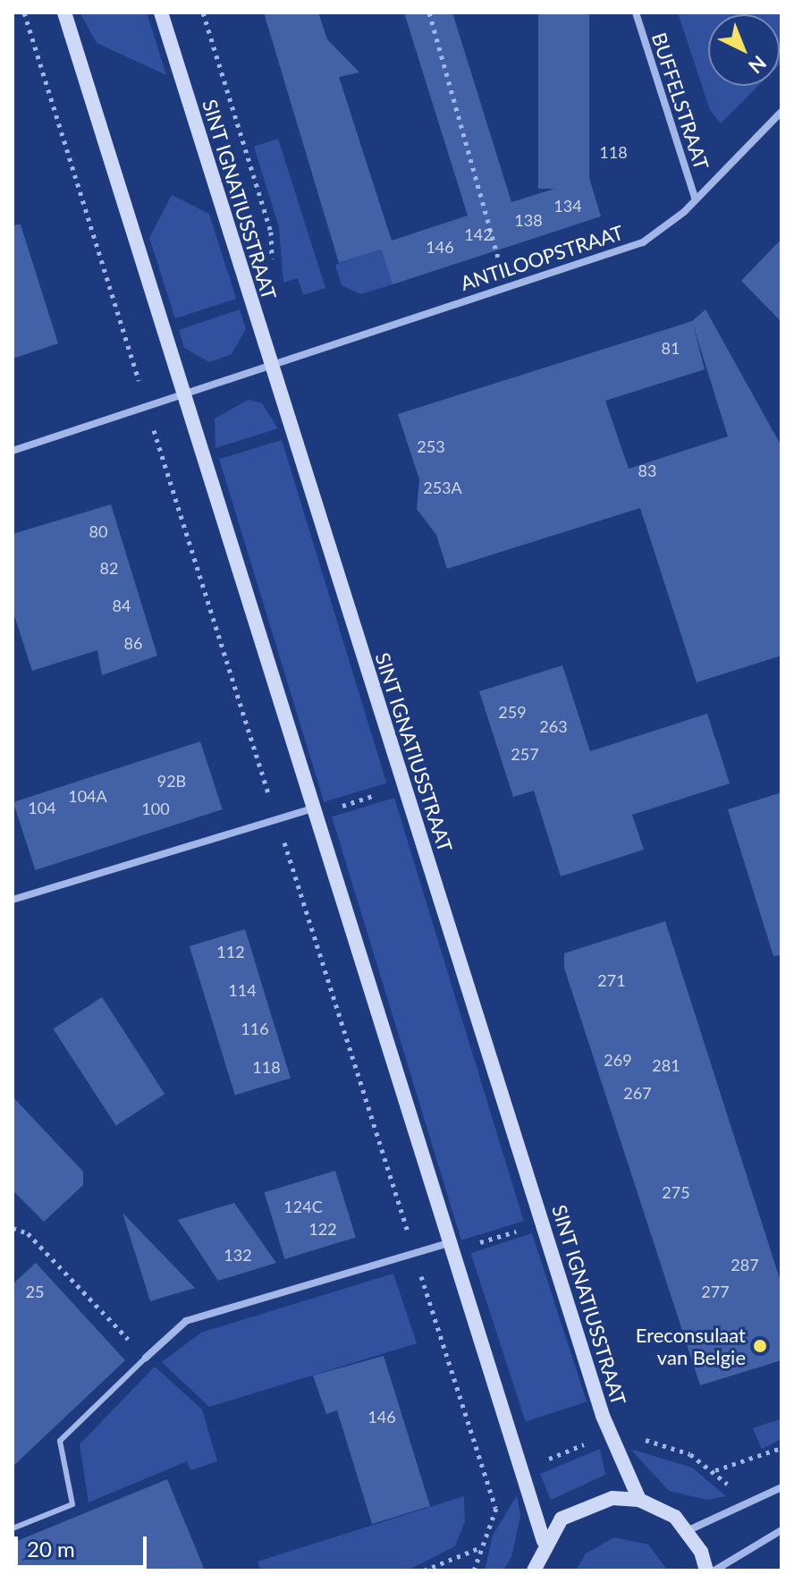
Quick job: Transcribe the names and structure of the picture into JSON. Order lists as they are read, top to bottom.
{
  "streets": {
    "main road": ["SINT IGNATIUSSTRAAT"],
    "street": ["BUFFELSTRAAT", "ANTILOOPSTRAAT"]
  },
  "crossings": [
    ["BUFFELSTRAAT", "ANTILOOPSTRAAT"],
    ["SINT IGNATIUSSTRAAT", "ANTILOOPSTRAAT"]
  ],
  "places": ["Ereconsulaat van Belgie"],
  "house_numbers": [
    "118",
    "134",
    "138",
    "142",
    "146",
    "81",
    "253",
    "83",
    "253A",
    "80",
    "82",
    "84",
    "86",
    "259",
    "263",
    "257",
    "92B",
    "104A",
    "104",
    "100",
    "112",
    "271",
    "114",
    "116",
    "269",
    "281",
    "118",
    "267",
    "275",
    "124C",
    "122",
    "132",
    "287",
    "25",
    "277",
    "146"
  ],
  "scale_bar": "20 m",
  "north": "bottom right"
}
